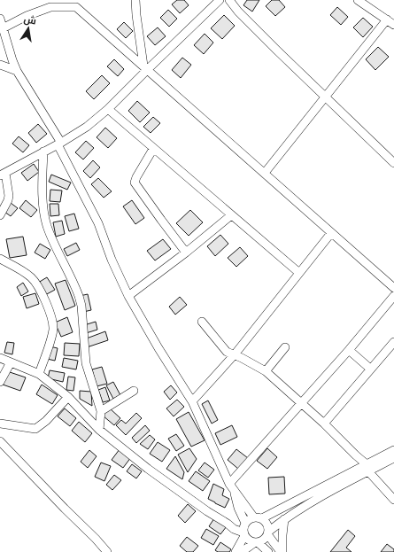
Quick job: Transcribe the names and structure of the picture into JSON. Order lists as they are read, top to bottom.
{
  "north": "top"
}
